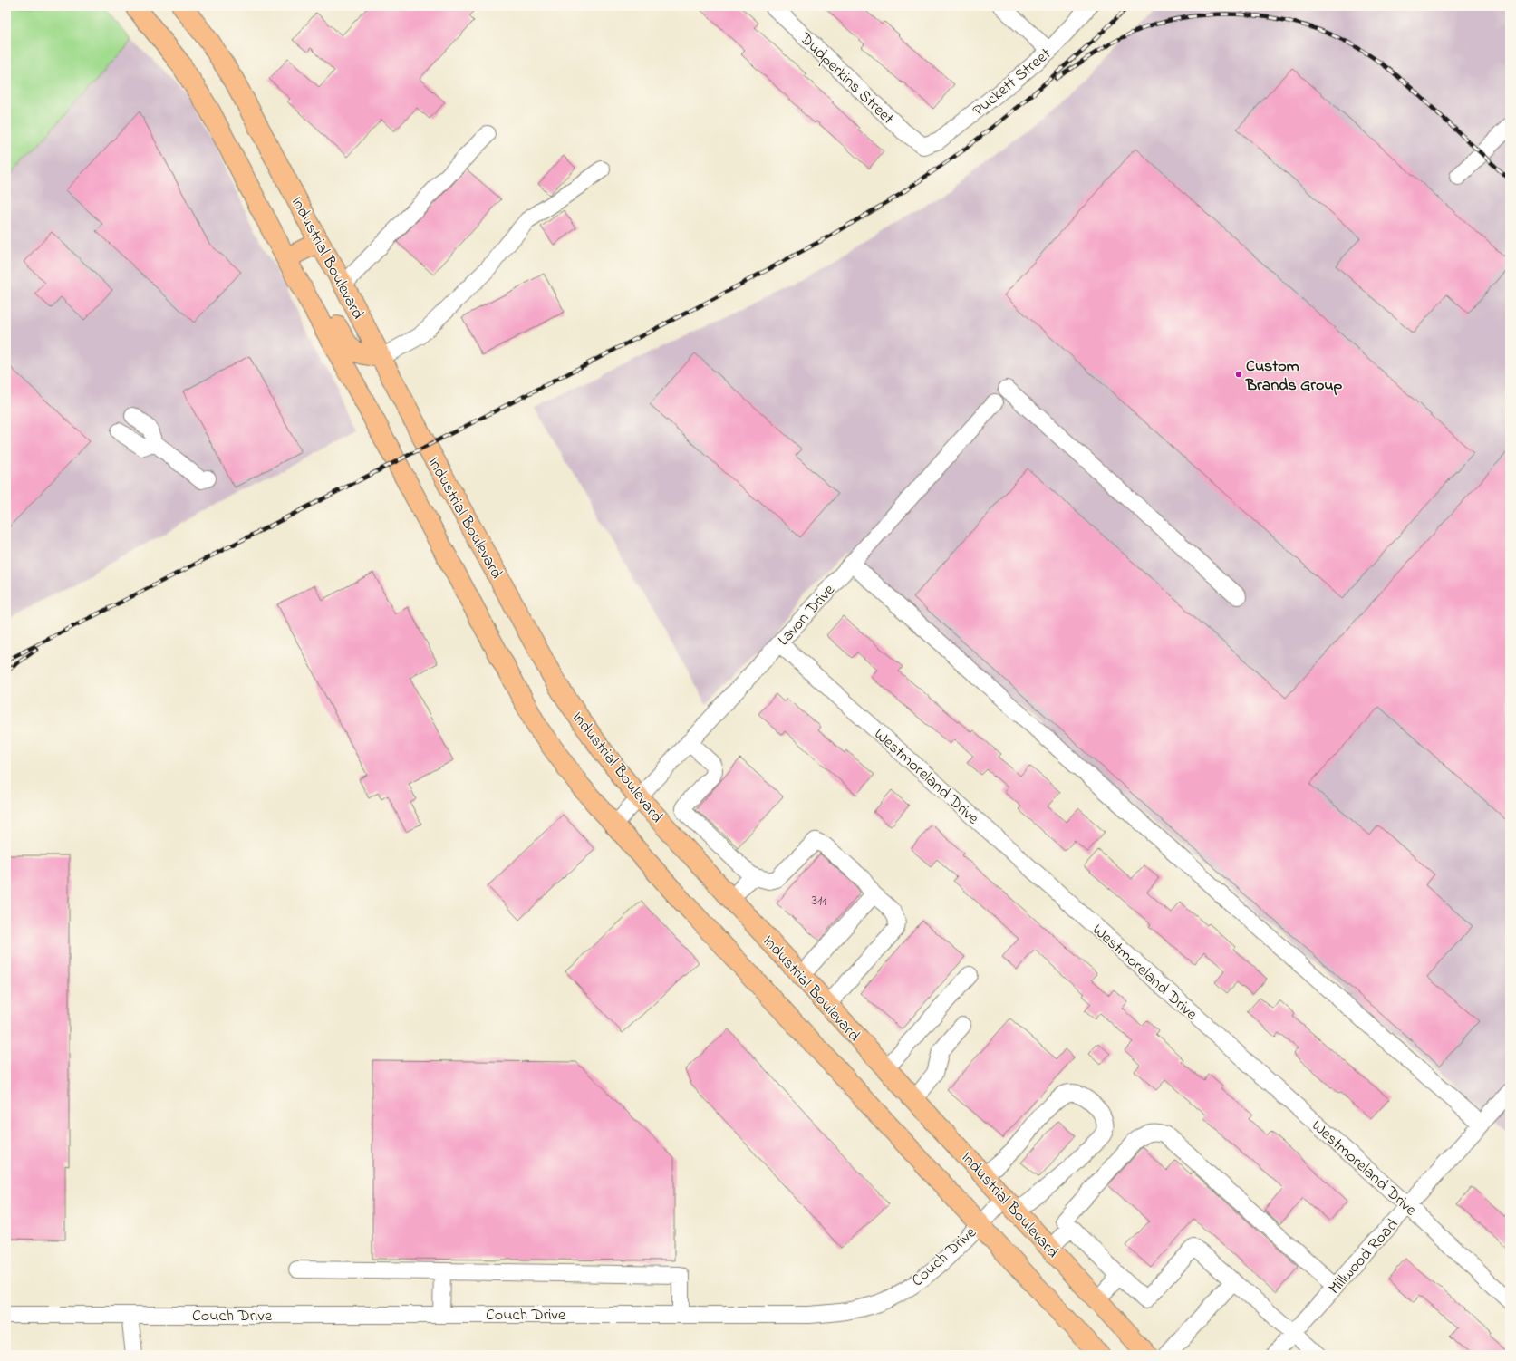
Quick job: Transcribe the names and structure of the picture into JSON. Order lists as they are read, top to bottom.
{
  "streets": {
    "main road": ["Industrial Boulevard"],
    "street": [
      "Dudperkins Street",
      "Puckett Street",
      "Lavon Drive",
      "Westmoreland Drive",
      "Couch Drive",
      "Millwood Road"
    ]
  },
  "crossings": [
    ["Dudperkins Street", "Puckett Street"],
    ["Industrial Boulevard", "Lavon Drive"],
    ["Industrial Boulevard", "Couch Drive"],
    ["Lavon Drive", "Westmoreland Drive"],
    ["Westmoreland Drive", "Millwood Road"]
  ],
  "places": ["Custom Brands Group"],
  "house_numbers": ["311"]
}
